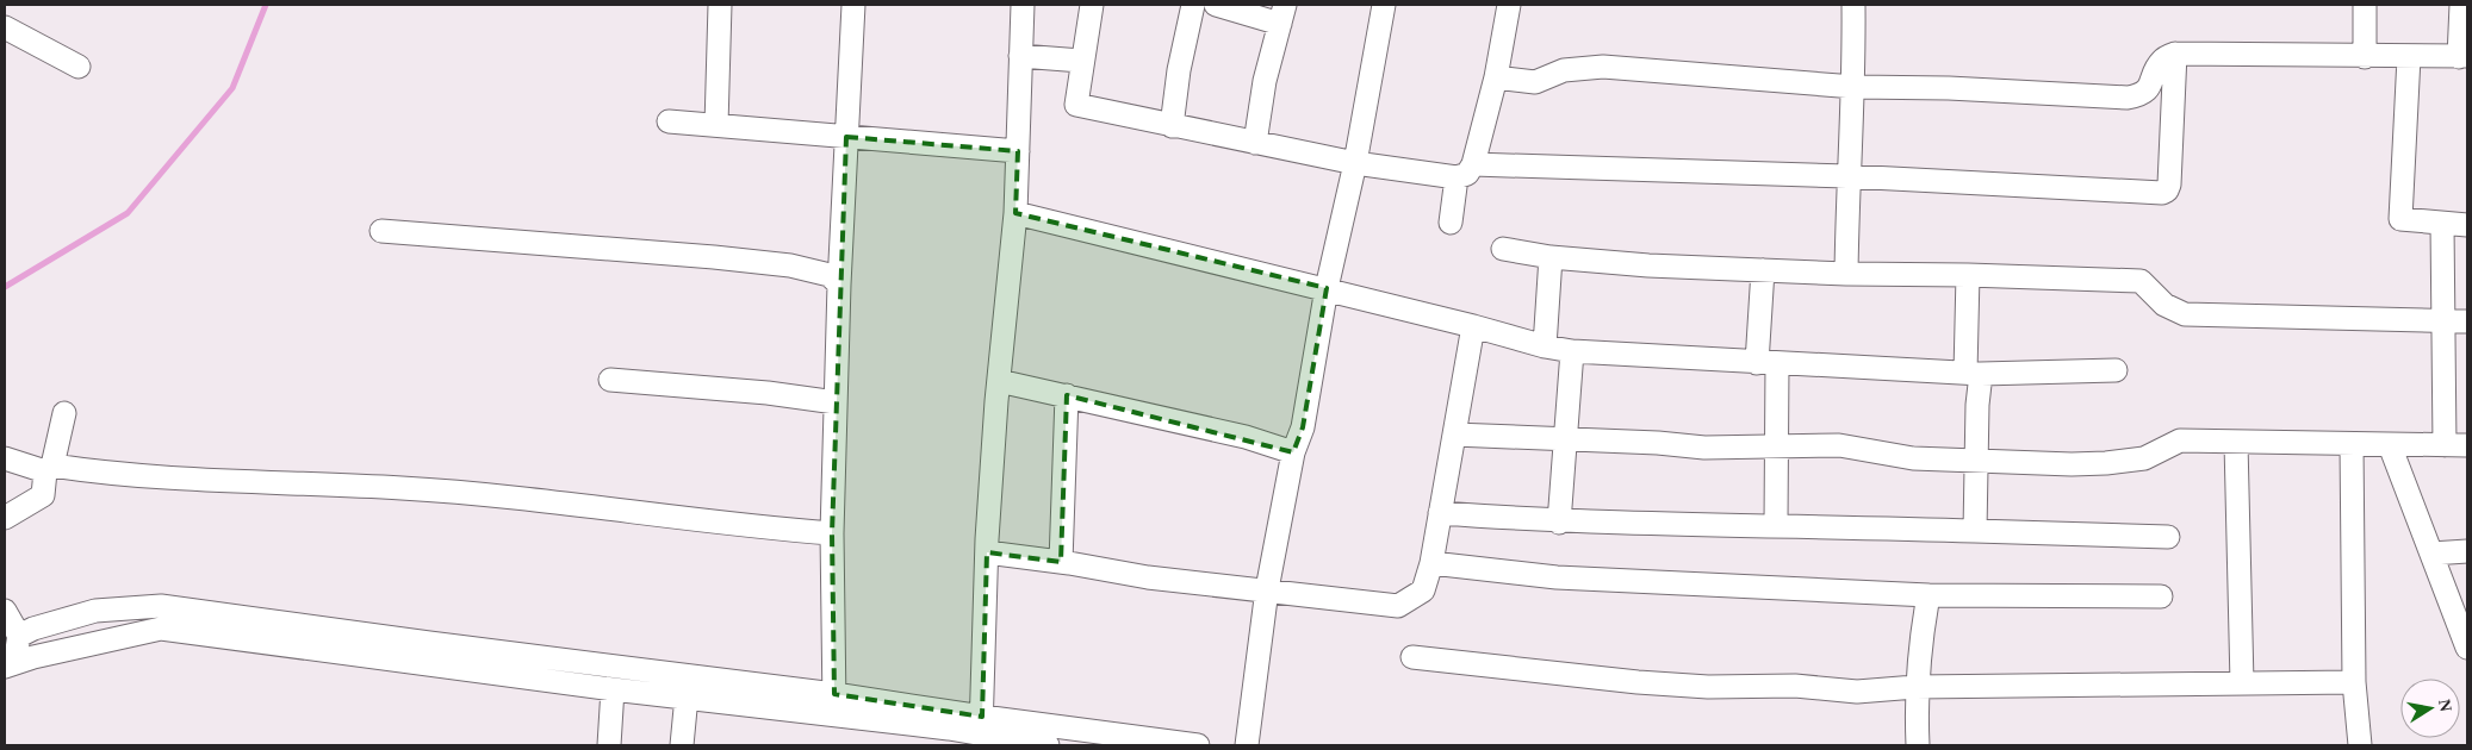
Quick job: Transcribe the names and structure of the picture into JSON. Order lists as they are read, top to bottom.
{
  "north": "right"
}
